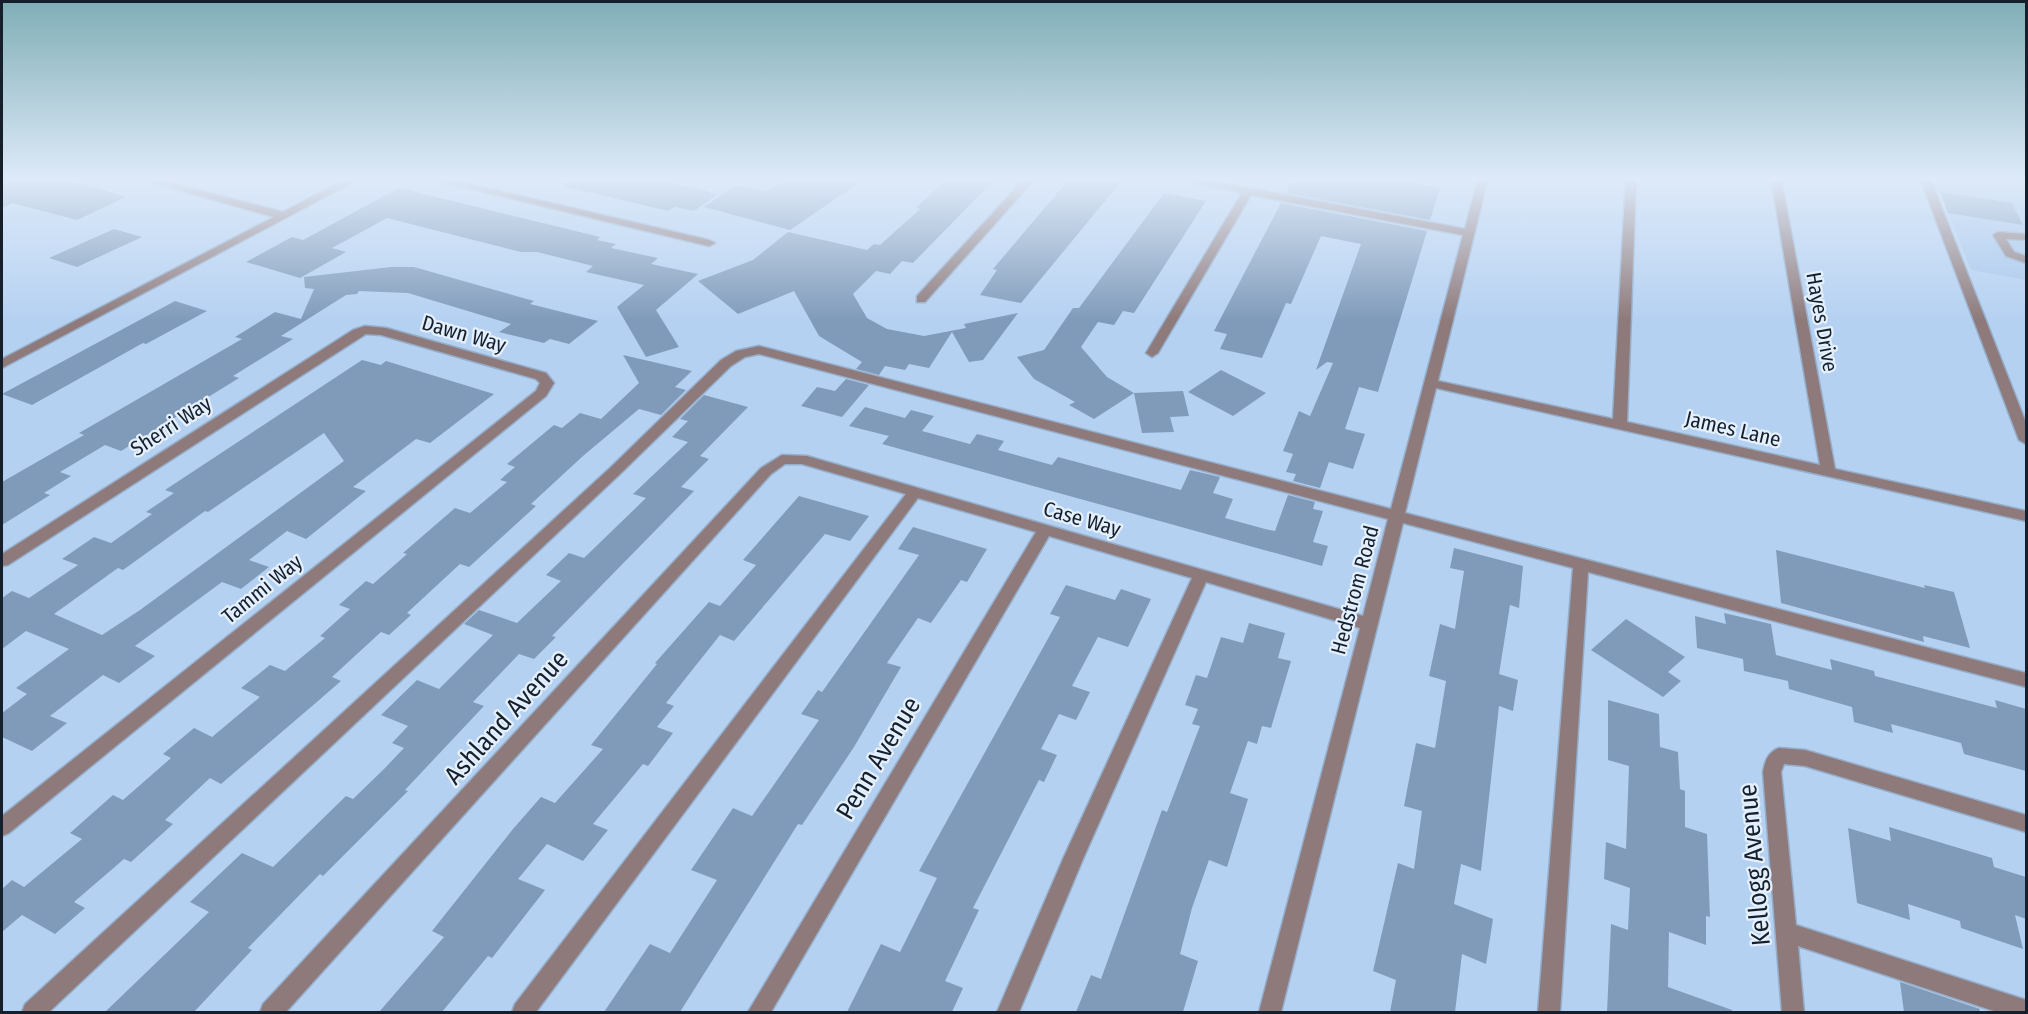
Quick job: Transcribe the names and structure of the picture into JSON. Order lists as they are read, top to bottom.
{
  "streets": {
    "street": [
      "Hayes Drive",
      "Dawn Way",
      "Sherri Way",
      "James Lane",
      "Case Way",
      "Tammi Way",
      "Hedstrom Road",
      "Ashland Avenue",
      "Penn Avenue",
      "Kellogg Avenue"
    ]
  },
  "crossings": [
    ["Hayes Drive", "James Lane"],
    ["Dawn Way", "Sherri Way"],
    ["Dawn Way", "Tammi Way"],
    ["James Lane", "Hedstrom Road"],
    ["Case Way", "Hedstrom Road"],
    ["Case Way", "Ashland Avenue"],
    ["Case Way", "Penn Avenue"]
  ]
}
